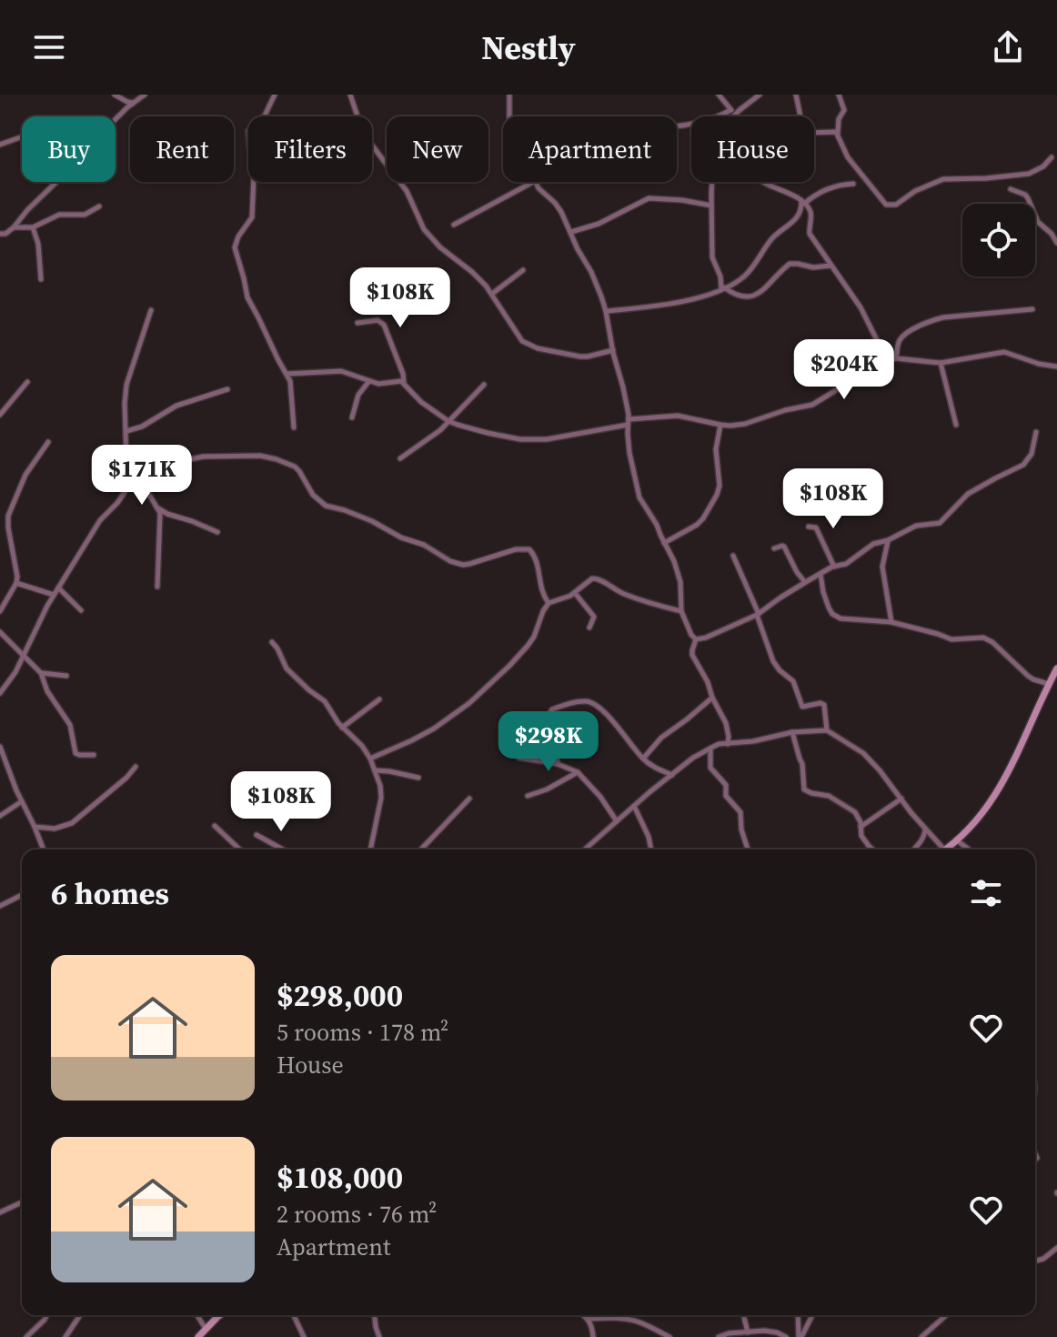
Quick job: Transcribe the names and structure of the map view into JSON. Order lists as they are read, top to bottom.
{
  "page": {
    "header": "Nestly",
    "chip": [
      "Buy",
      "Rent",
      "Filters",
      "New",
      "Apartment",
      "House"
    ],
    "price": [
      "$108K",
      "$204K",
      "$171K",
      "$108K",
      "$298K",
      "$108K"
    ],
    "heading": "6 homes",
    "list": [
      {
        "name": "$298,000",
        "note": "5 rooms · 178 m² · House"
      },
      {
        "name": "$108,000",
        "note": "2 rooms · 76 m² · Apartment"
      }
    ]
  }
}
